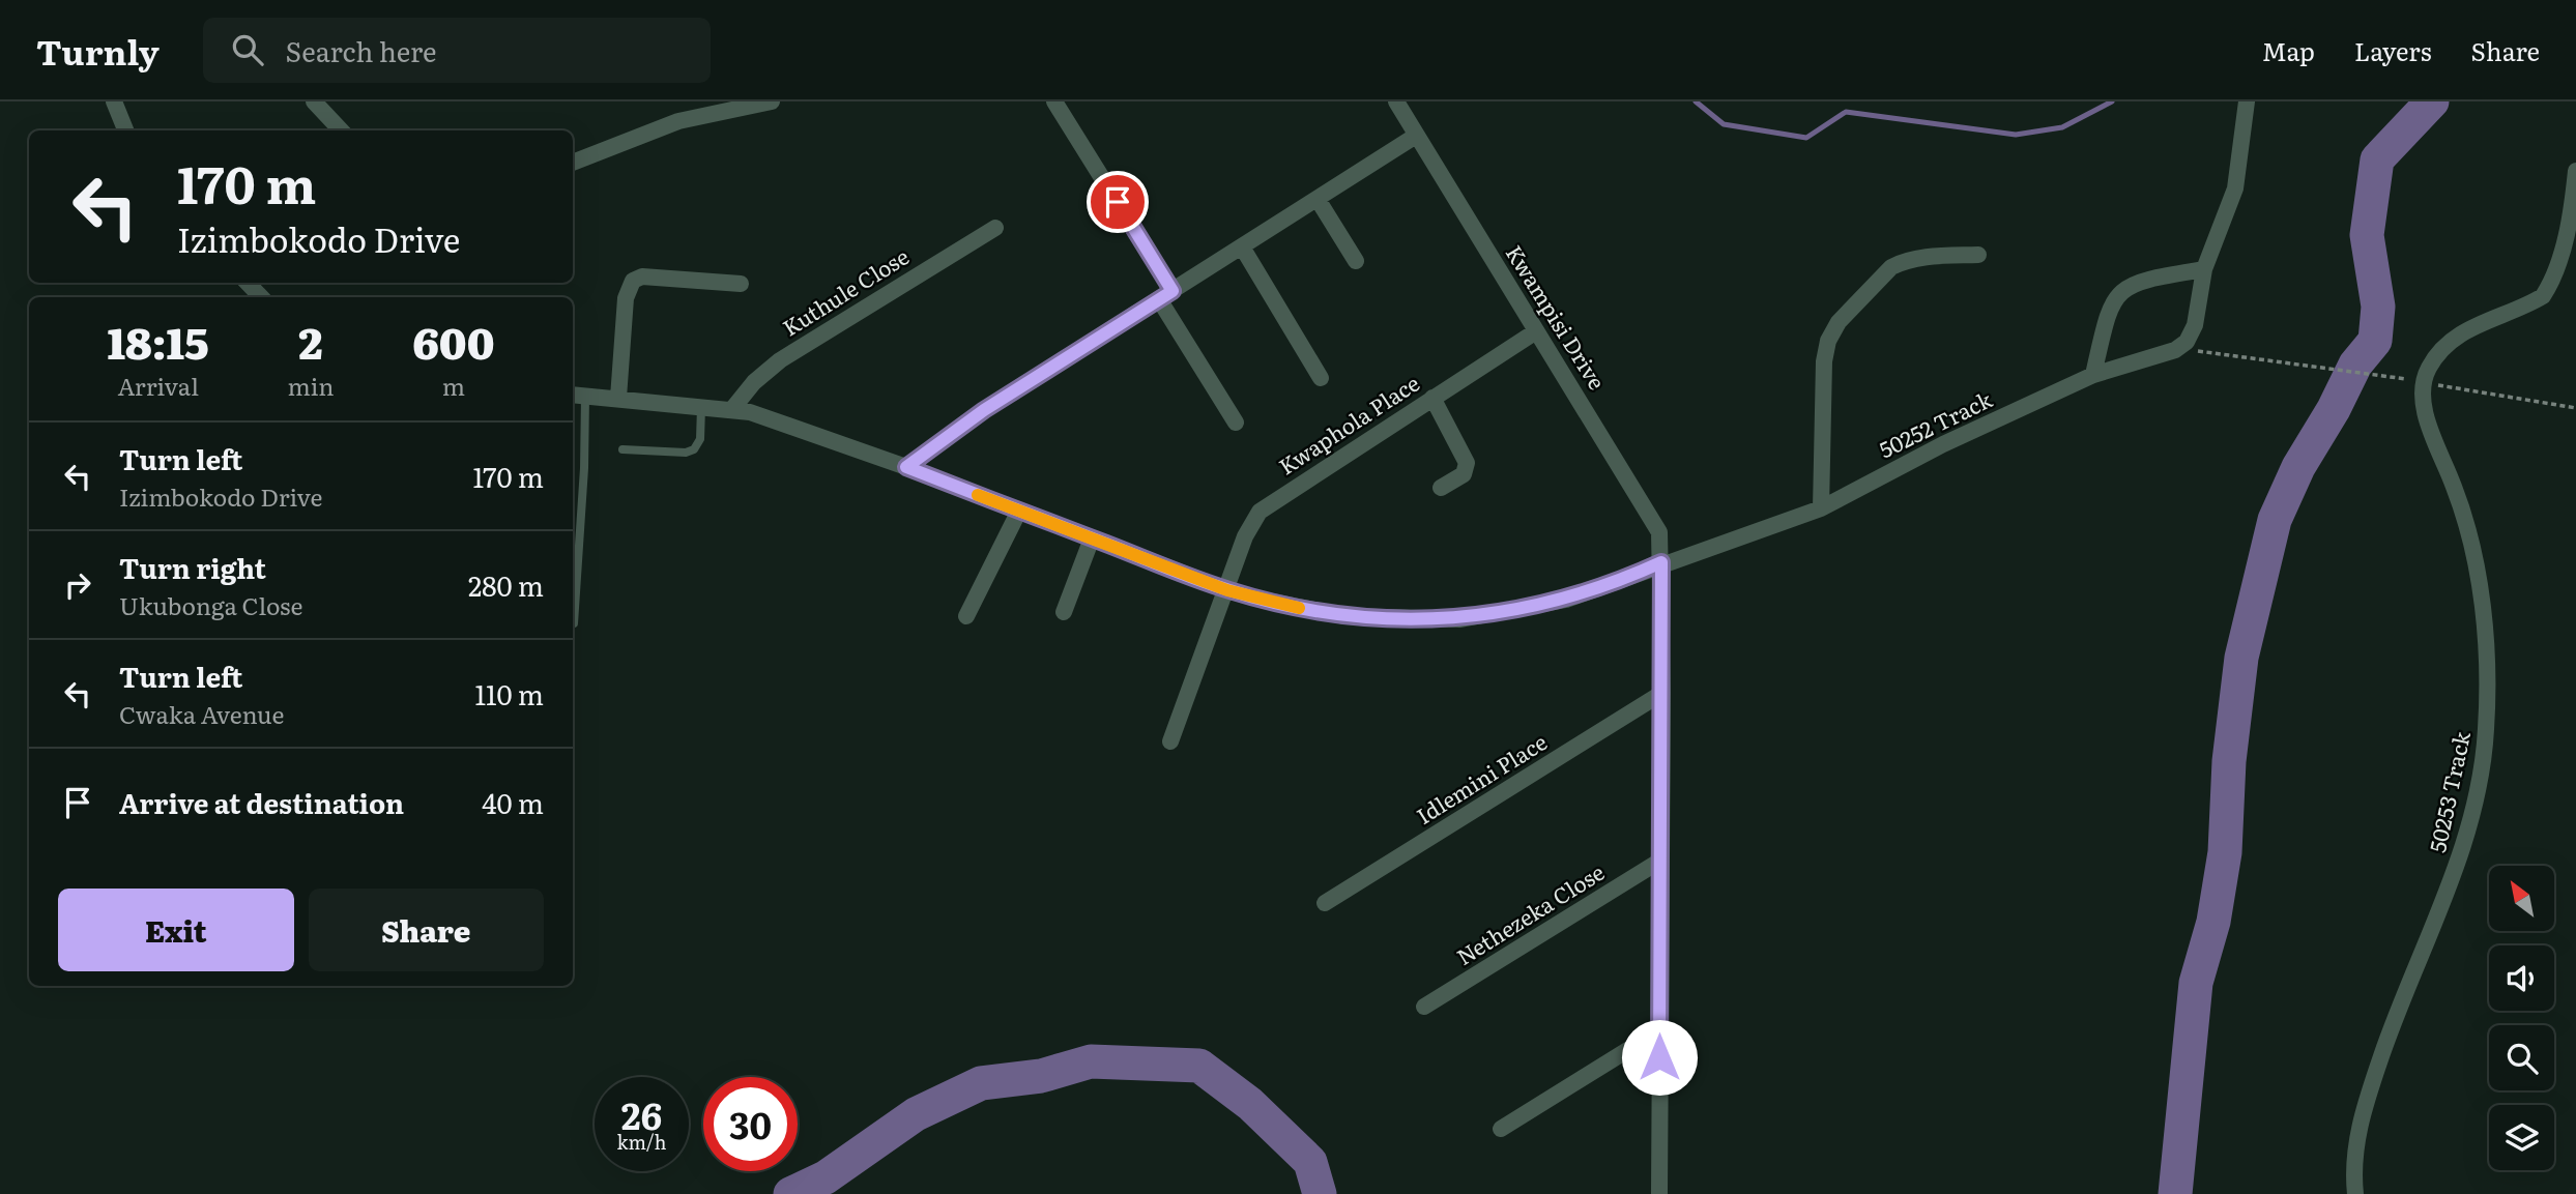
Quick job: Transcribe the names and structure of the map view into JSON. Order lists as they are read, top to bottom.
{
  "streets": {
    "street": [
      "Kuthule Close",
      "Kwampisi Drive",
      "Kwaphola Place",
      "50252 Track",
      "Idlemini Place",
      "50253 Track",
      "Nethezeka Close"
    ]
  },
  "crossings": [
    ["Kuthule Close", "50252 Track"],
    ["Kwampisi Drive", "Kwaphola Place"],
    ["Kwampisi Drive", "50252 Track"],
    ["Kwampisi Drive", "Idlemini Place"],
    ["Kwampisi Drive", "Nethezeka Close"],
    ["Kwaphola Place", "50252 Track"]
  ],
  "north": "top left",
  "page": {
    "header": "Turnly",
    "search": "Search here",
    "nav": ["Map", "Layers", "Share"],
    "turn": ["170 m", "Izimbokodo Drive"],
    "eta": [
      "18:15",
      "Arrival",
      "2",
      "min",
      "600",
      "m"
    ],
    "list": [
      {
        "name": "Turn left",
        "note": "Izimbokodo Drive",
        "value": "170 m"
      },
      {
        "name": "Turn right",
        "note": "Ukubonga Close",
        "value": "280 m"
      },
      {
        "name": "Turn left",
        "note": "Cwaka Avenue",
        "value": "110 m"
      },
      {
        "name": "Arrive at destination",
        "value": "40 m"
      }
    ],
    "buttons": ["Exit", "Share"],
    "speed": "26 km/h",
    "limit": "30"
  }
}
